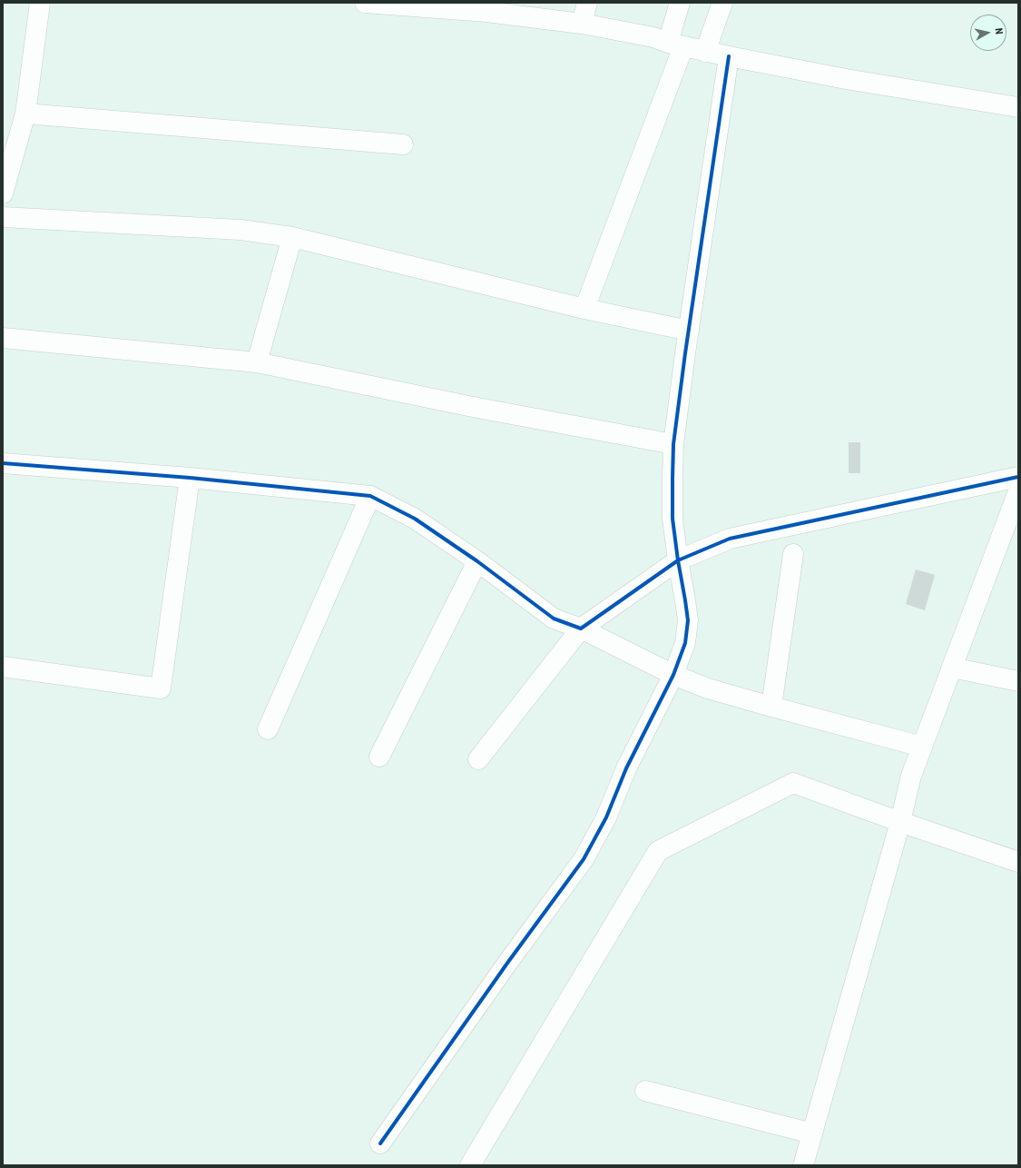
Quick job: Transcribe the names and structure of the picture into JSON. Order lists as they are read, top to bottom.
{
  "north": "right"
}
